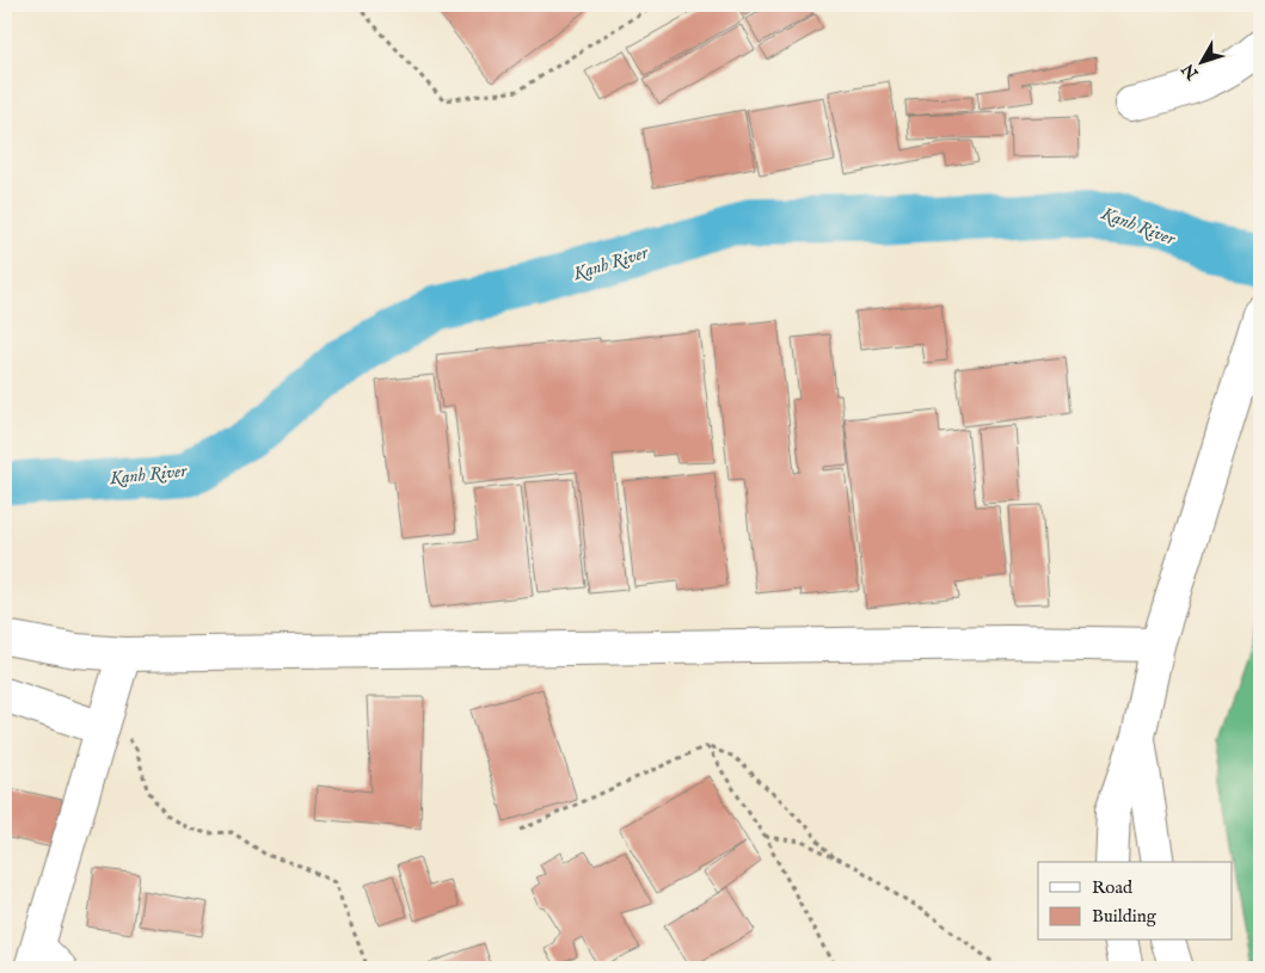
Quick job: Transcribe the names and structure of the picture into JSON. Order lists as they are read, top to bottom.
{
  "water": ["Kanh River"],
  "legend": ["Road", "Building"],
  "north": "bottom left"
}
